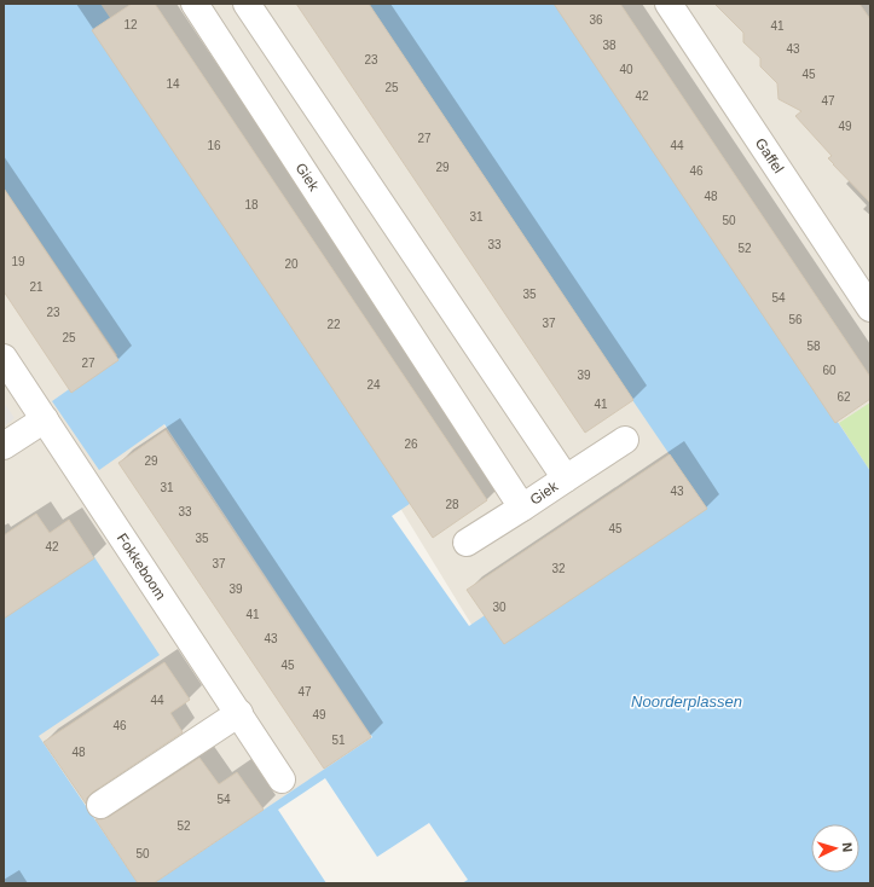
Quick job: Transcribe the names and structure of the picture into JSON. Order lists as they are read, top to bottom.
{
  "streets": {
    "street": ["Gaffel", "Giek", "Fokkeboom"]
  },
  "water": ["Noorderplassen"],
  "house_numbers": [
    "36",
    "12",
    "41",
    "38",
    "43",
    "23",
    "40",
    "45",
    "14",
    "25",
    "42",
    "47",
    "49",
    "27",
    "16",
    "44",
    "29",
    "46",
    "48",
    "18",
    "31",
    "50",
    "33",
    "52",
    "19",
    "20",
    "21",
    "35",
    "54",
    "23",
    "56",
    "37",
    "22",
    "25",
    "58",
    "27",
    "60",
    "39",
    "24",
    "62",
    "41",
    "26",
    "29",
    "31",
    "43",
    "28",
    "33",
    "45",
    "35",
    "42",
    "37",
    "32",
    "39",
    "30",
    "41",
    "43",
    "45",
    "47",
    "44",
    "49",
    "46",
    "51",
    "48",
    "54",
    "52",
    "50"
  ],
  "north": "right"
}
